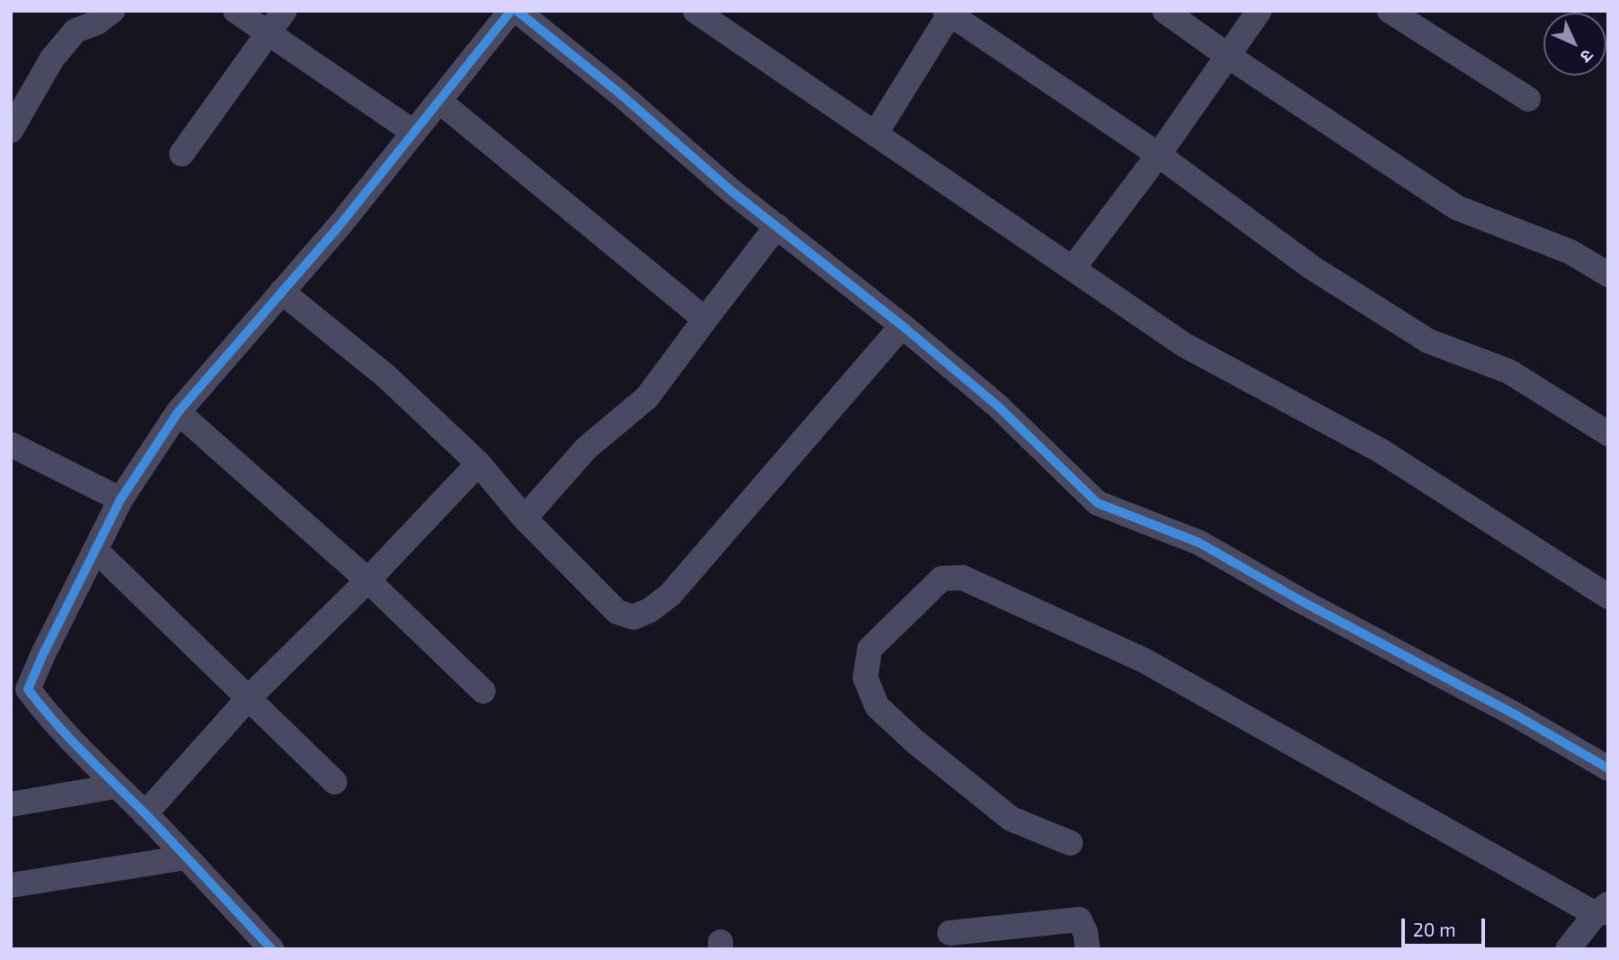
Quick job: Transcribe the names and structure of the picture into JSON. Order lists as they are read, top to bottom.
{
  "scale_bar": "20 m",
  "north": "bottom right"
}
